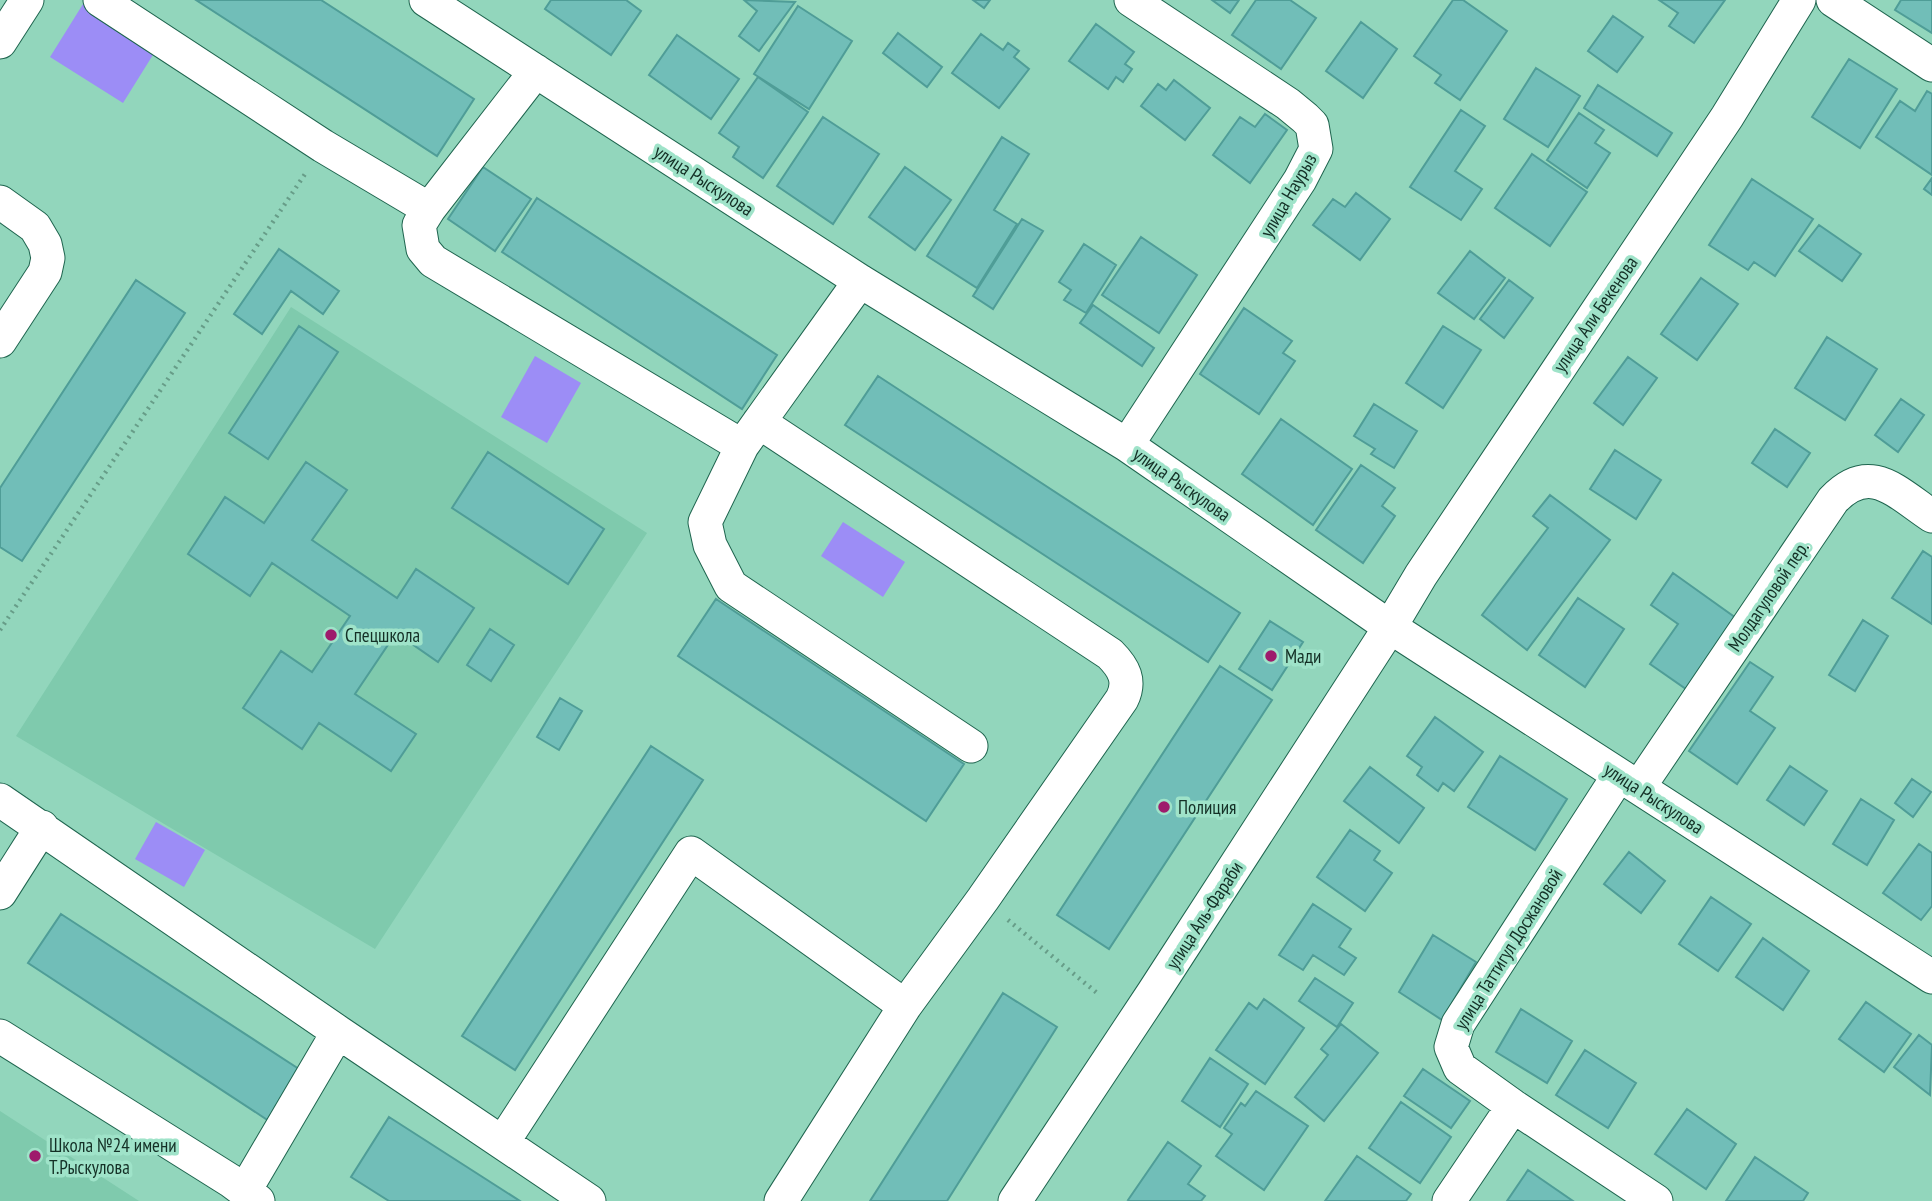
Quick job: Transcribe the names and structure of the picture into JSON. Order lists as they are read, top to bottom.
{
  "streets": {
    "street": [
      "улица Рыскулова",
      "улица Наурыз",
      "улица Али Бекенова",
      "Молдагуловой пер.",
      "улица Аль-Фараби",
      "улица Таттигул Досжановой"
    ]
  },
  "crossings": [
    ["улица Рыскулова", "улица Наурыз"],
    ["улица Рыскулова", "улица Али Бекенова"],
    ["улица Рыскулова", "Молдагуловой пер."],
    ["улица Рыскулова", "улица Аль-Фараби"],
    ["улица Рыскулова", "улица Таттигул Досжановой"],
    ["улица Али Бекенова", "улица Аль-Фараби"],
    ["Молдагуловой пер.", "улица Таттигул Досжановой"]
  ],
  "places": [
    "Спецшкола",
    "Мади",
    "Полиция",
    "Школа №24 имени Т.Рыскулова"
  ]
}
